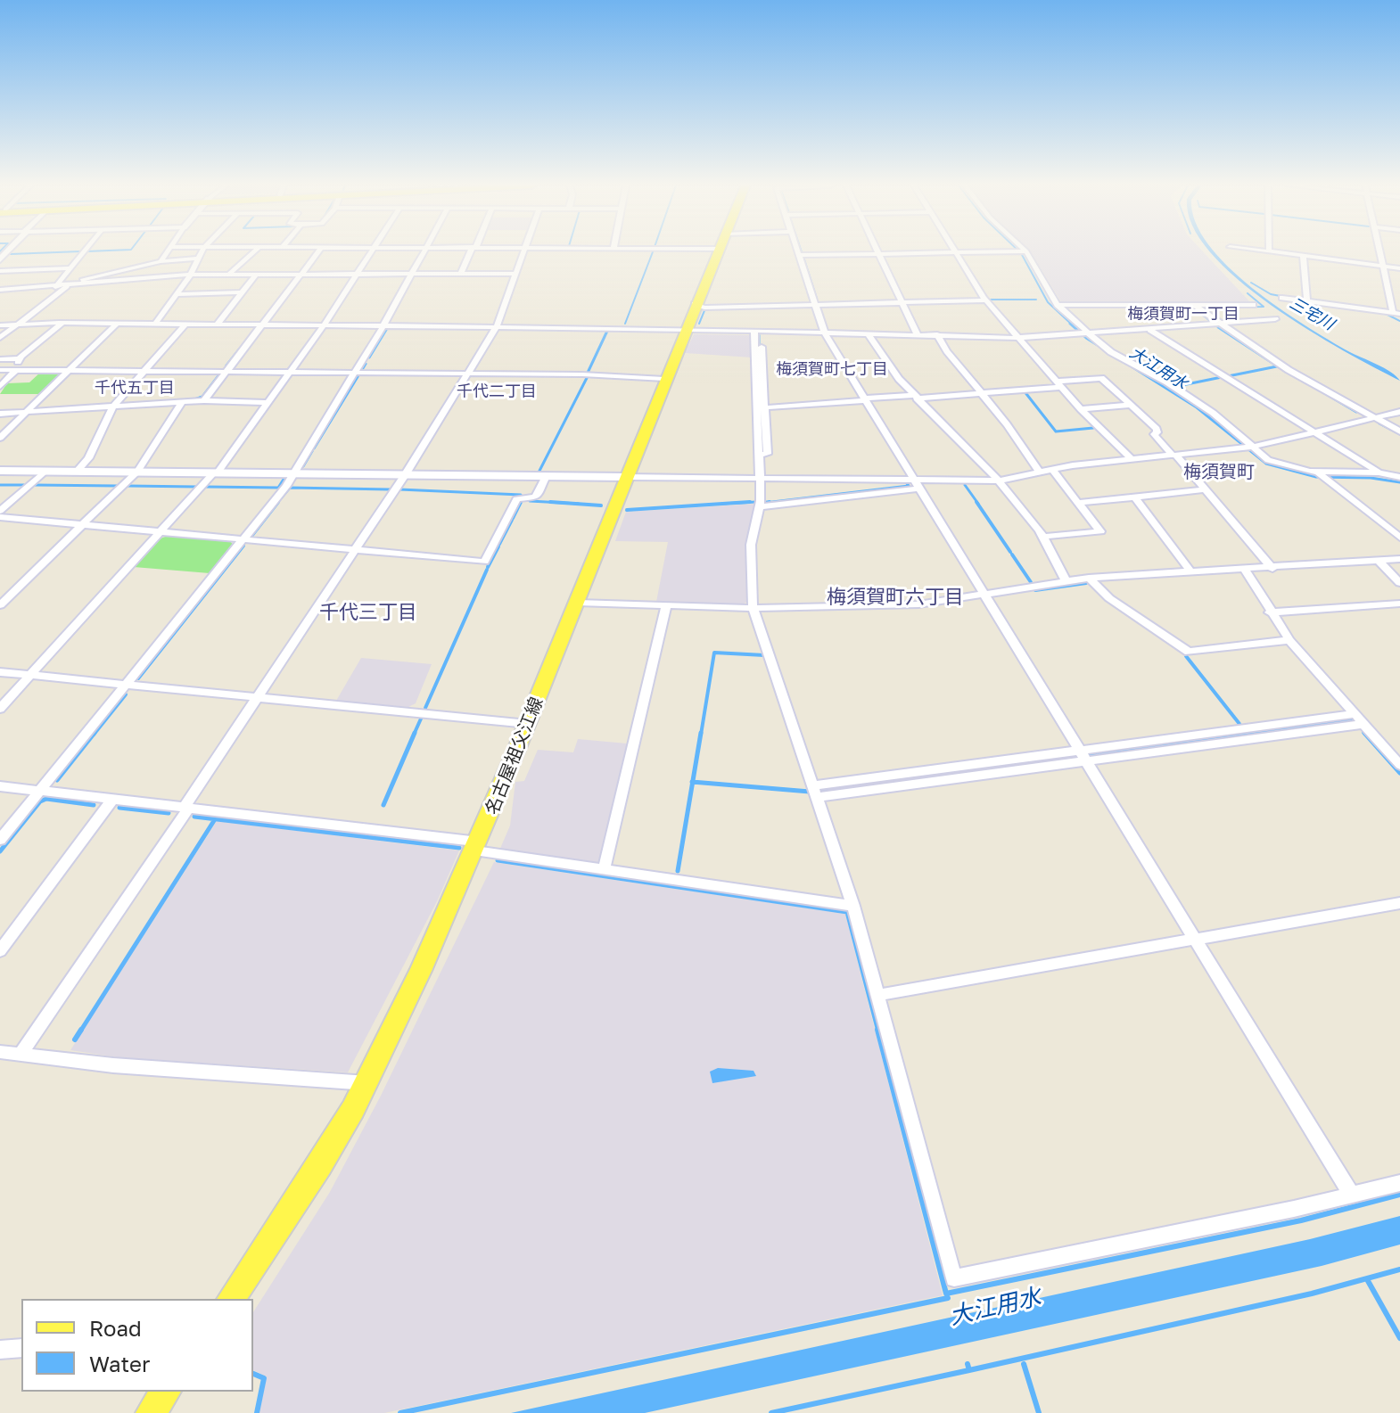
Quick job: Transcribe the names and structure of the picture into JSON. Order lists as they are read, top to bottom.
{
  "streets": {
    "main road": ["名古屋祖父江線"]
  },
  "districts": [
    "梅須賀町一丁目",
    "梅須賀町七丁目",
    "千代五丁目",
    "千代二丁目",
    "梅須賀町",
    "梅須賀町六丁目",
    "千代三丁目"
  ],
  "water": ["三宅川", "大江用水"],
  "legend": ["Road", "Water"]
}
